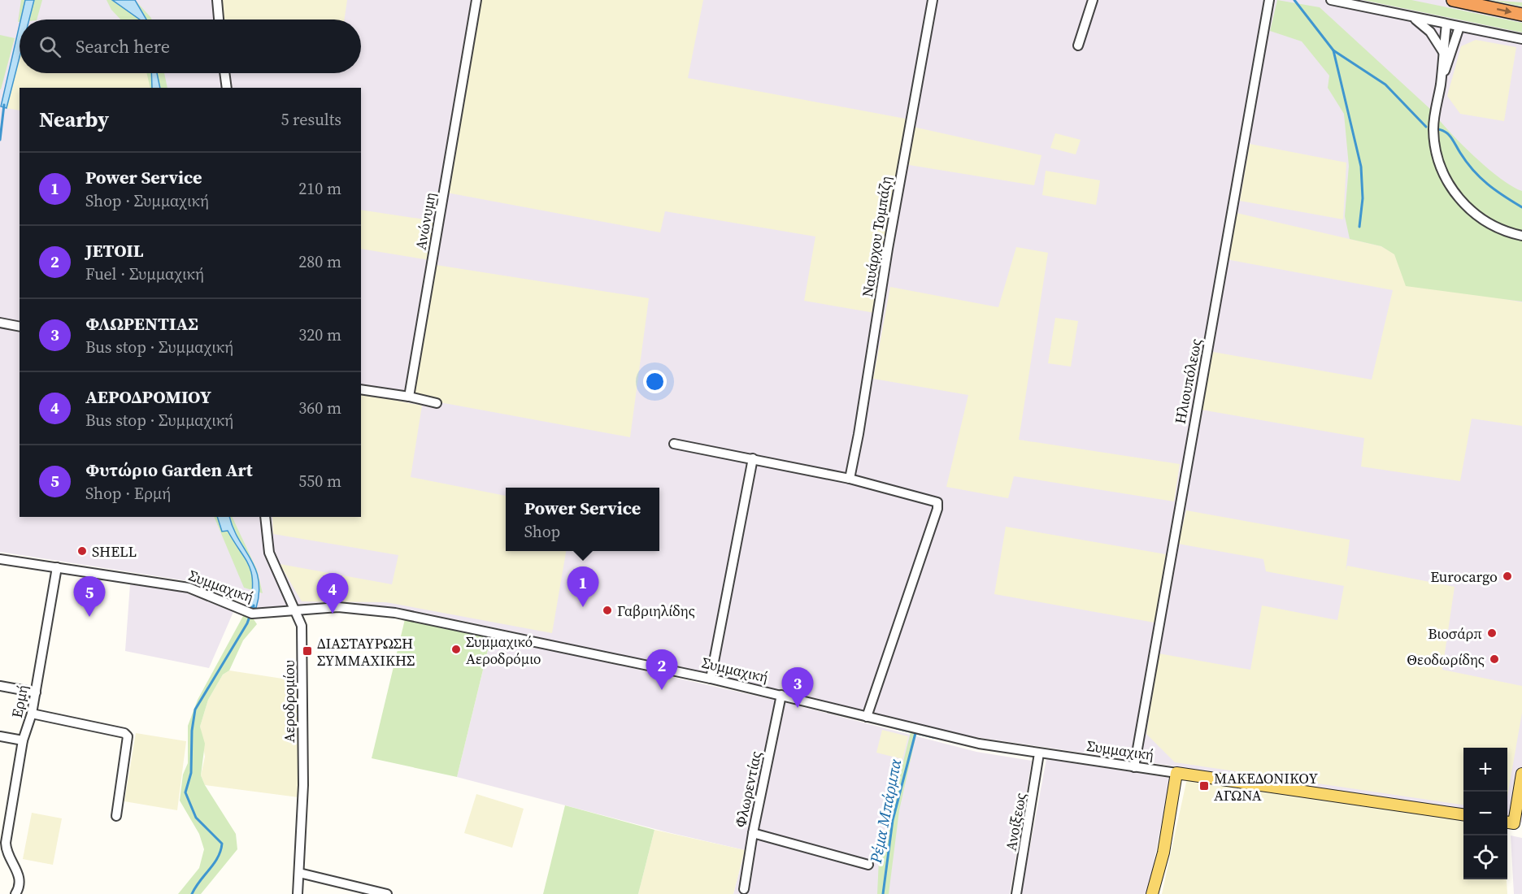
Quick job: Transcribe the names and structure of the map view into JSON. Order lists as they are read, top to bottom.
{
  "streets": {
    "main road": ["Συμμαχική"],
    "street": [
      "Ανώνυμη",
      "Ναυάρχου Τομπάζη",
      "Ηλιουπόλεως",
      "Ερμή",
      "Αεροδρομίου",
      "Φλωρεντίας",
      "Ανοίξεως"
    ]
  },
  "crossings": [
    ["Ηλιουπόλεως", "Συμμαχική"],
    ["Συμμαχική", "Ερμή"],
    ["Συμμαχική", "Αεροδρομίου"],
    ["Συμμαχική", "Φλωρεντίας"],
    ["Συμμαχική", "Ανοίξεως"]
  ],
  "water": ["Ρέμα Μπάρμπα"],
  "places": {
    "other": [
      "SHELL",
      "Eurocargo",
      "Γαβριηλίδης",
      "Βιοσάρπ",
      "Συμμαχικό Αεροδρόμιο",
      "Θεοδωρίδης"
    ],
    "transit": ["ΔΙΑΣΤΑΥΡΩΣΗ ΣΥΜΜΑΧΙΚΗΣ", "ΜΑΚΕΔΟΝΙΚΟΥ ΑΓΩΝΑ"]
  },
  "page": {
    "search": "Search here",
    "heading": ["Nearby", "5 results"],
    "list": [
      {
        "mark": "1",
        "name": "Power Service",
        "note": "Shop · Συμμαχική",
        "value": "210 m"
      },
      {
        "mark": "2",
        "name": "JETOIL",
        "note": "Fuel · Συμμαχική",
        "value": "280 m"
      },
      {
        "mark": "3",
        "name": "ΦΛΩΡΕΝΤΙΑΣ",
        "note": "Bus stop · Συμμαχική",
        "value": "320 m"
      },
      {
        "mark": "4",
        "name": "ΑΕΡΟΔΡΟΜΙΟΥ",
        "note": "Bus stop · Συμμαχική",
        "value": "360 m"
      },
      {
        "mark": "5",
        "name": "Φυτώριο Garden Art",
        "note": "Shop · Ερμή",
        "value": "550 m"
      }
    ],
    "popup": ["Power Service", "Shop"],
    "pins": [
      "1",
      "4",
      "5",
      "2",
      "3"
    ],
    "map_buttons": ["+", "−"]
  }
}
